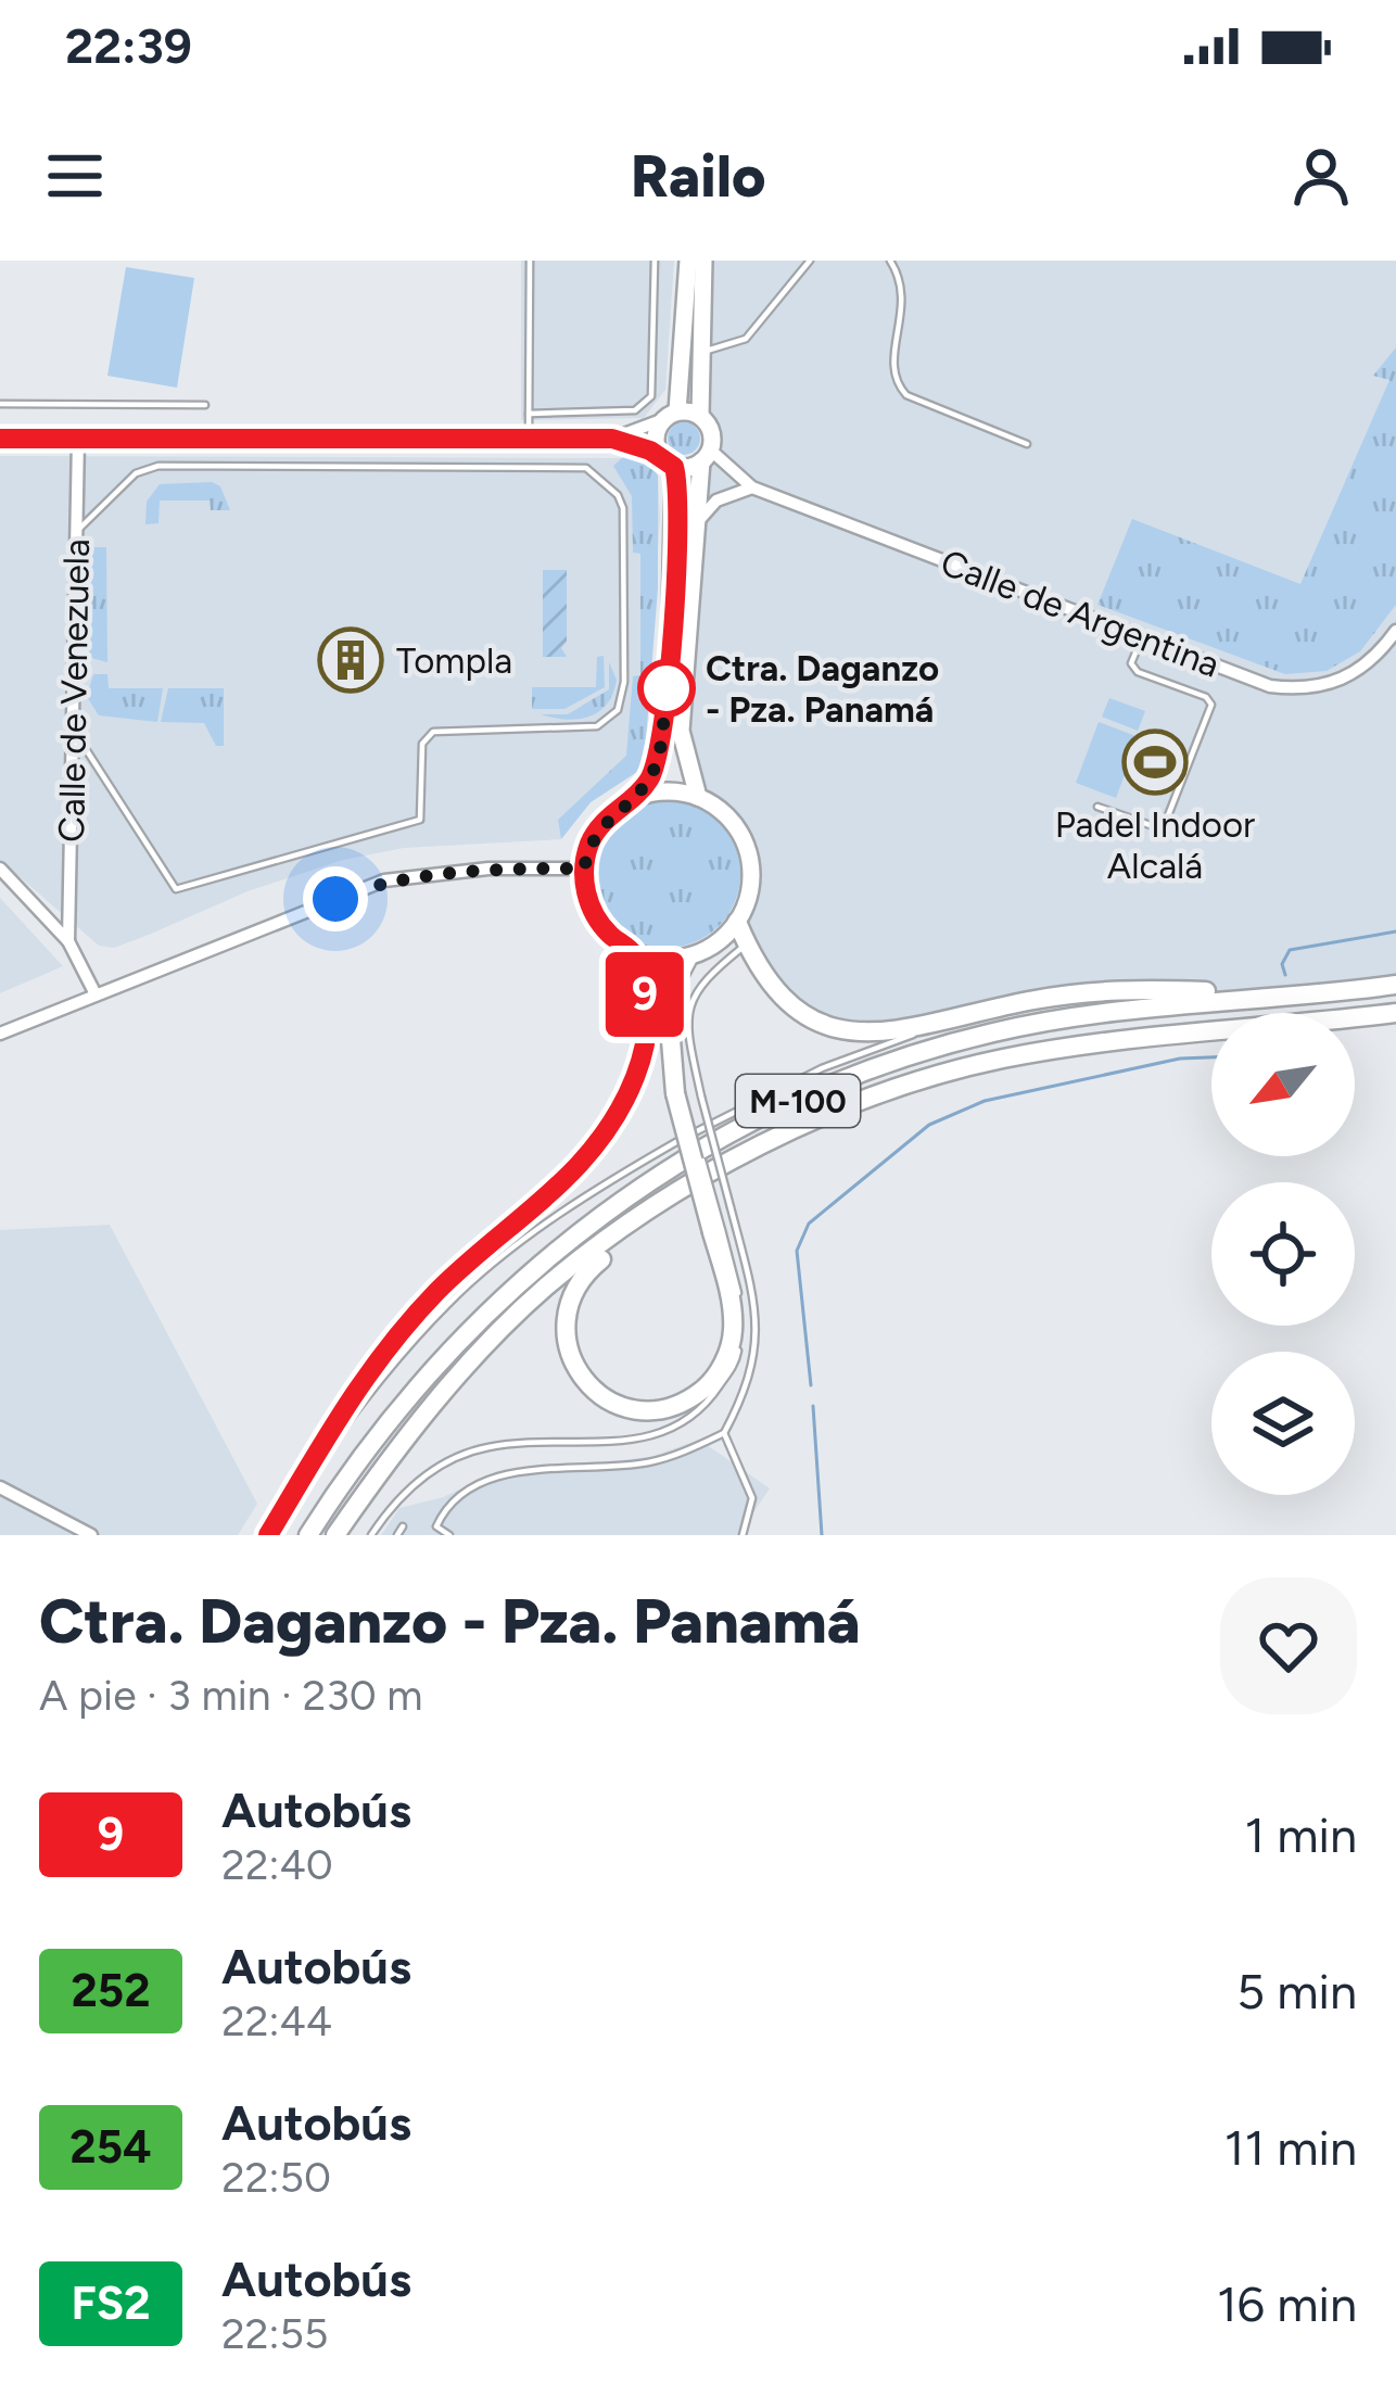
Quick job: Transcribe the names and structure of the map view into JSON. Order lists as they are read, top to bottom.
{
  "streets": {
    "highway": ["M-100"],
    "street": ["Calle de Argentina", "Calle de Venezuela"]
  },
  "places": {
    "building": ["Tompla"],
    "other": ["Ctra. Daganzo - Pza. Panamá"],
    "sports": ["Padel Indoor Alcalá"]
  },
  "lines": ["bus line 9"],
  "north": "bottom left",
  "page": {
    "status": "22:39",
    "header": "Railo",
    "on_map": "9",
    "heading": ["Ctra. Daganzo - Pza. Panamá", "A pie · 3 min · 230 m"],
    "list": [
      {
        "mark": "9",
        "name": "Autobús",
        "note": "22:40",
        "value": "1 min"
      },
      {
        "mark": "252",
        "name": "Autobús",
        "note": "22:44",
        "value": "5 min"
      },
      {
        "mark": "254",
        "name": "Autobús",
        "note": "22:50",
        "value": "11 min"
      },
      {
        "mark": "FS2",
        "name": "Autobús",
        "note": "22:55",
        "value": "16 min"
      }
    ]
  }
}
